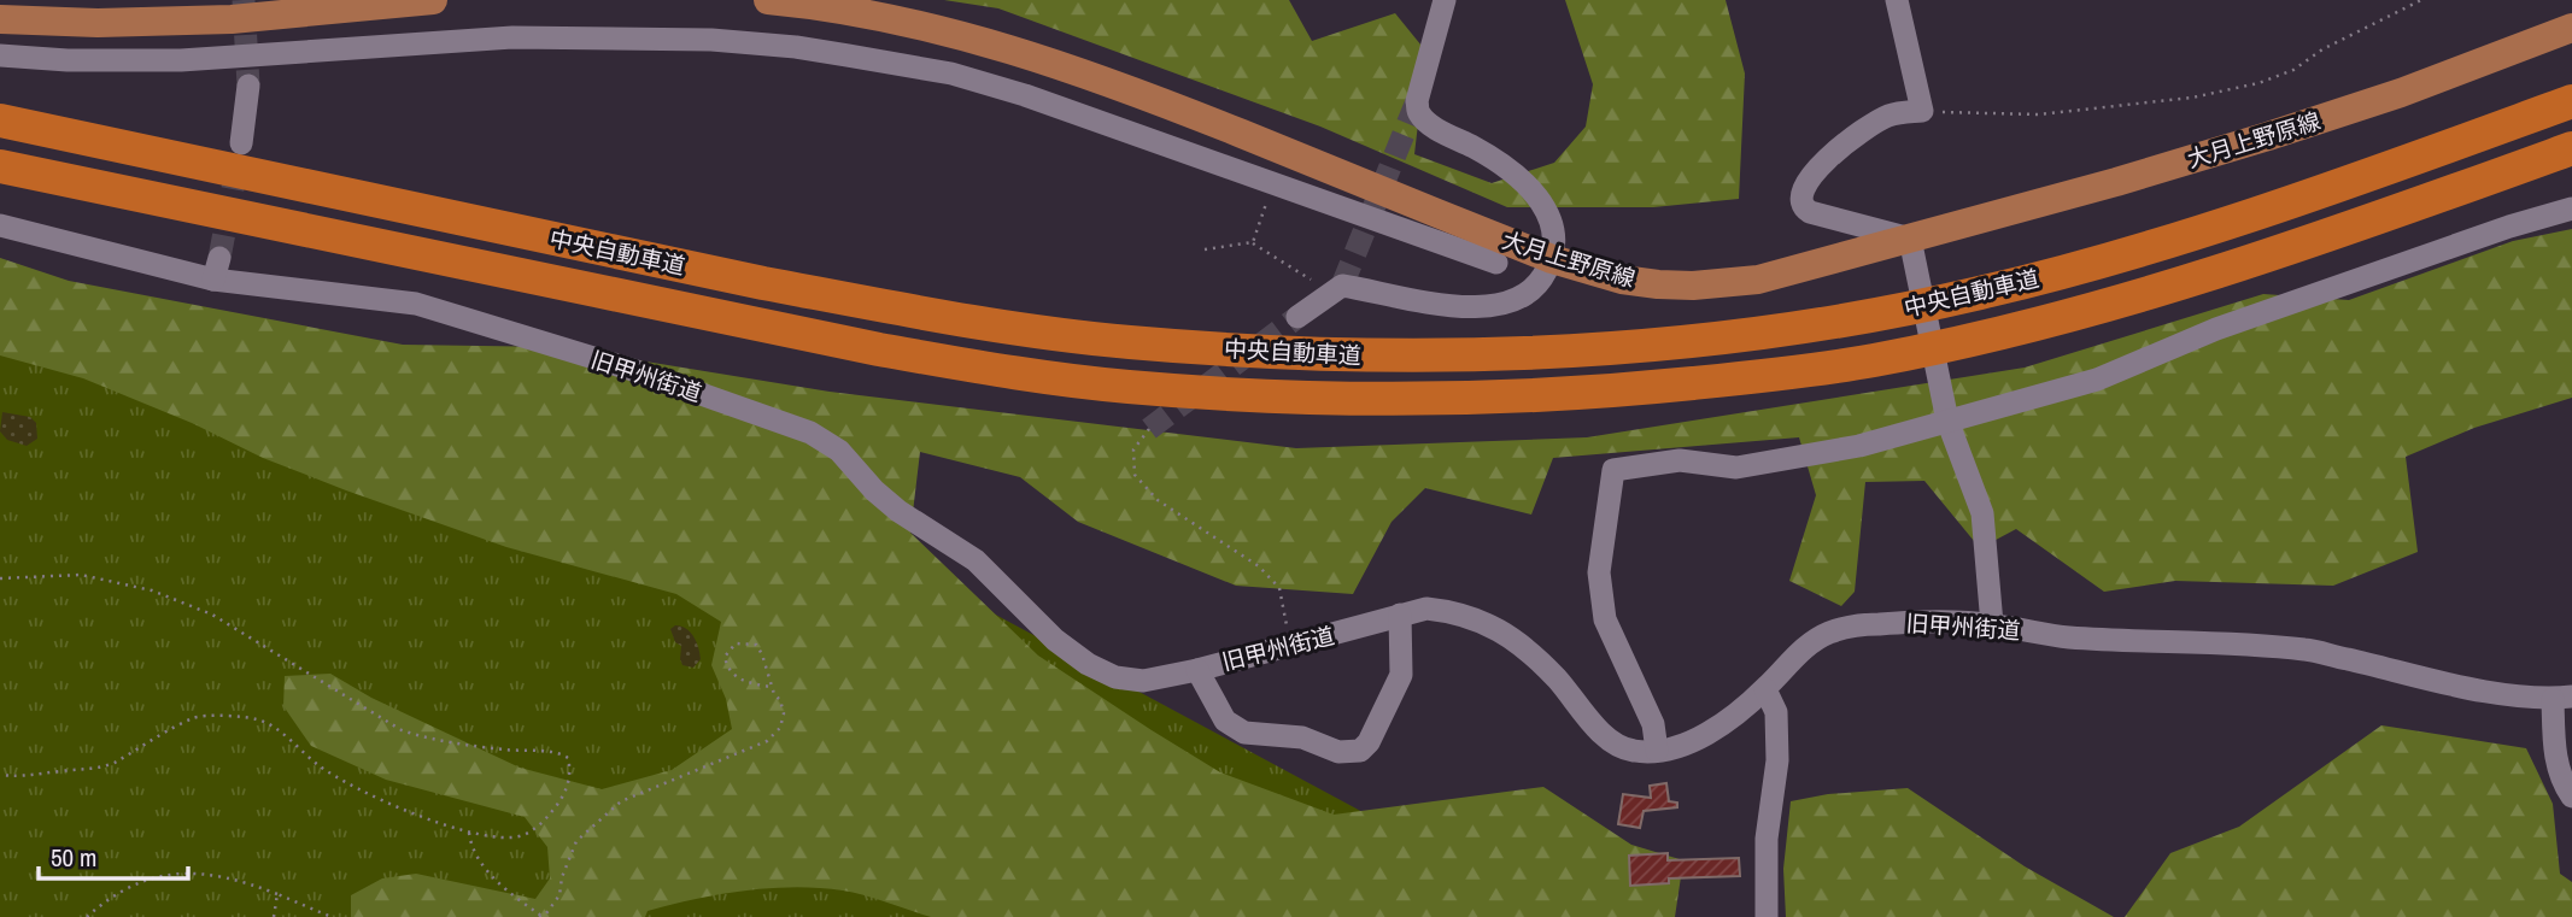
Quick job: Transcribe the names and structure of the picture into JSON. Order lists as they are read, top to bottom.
{
  "streets": {
    "highway": ["中央自動車道"],
    "main road": ["大月上野原線"],
    "street": ["旧甲州街道"]
  },
  "scale_bar": "50 m"
}
